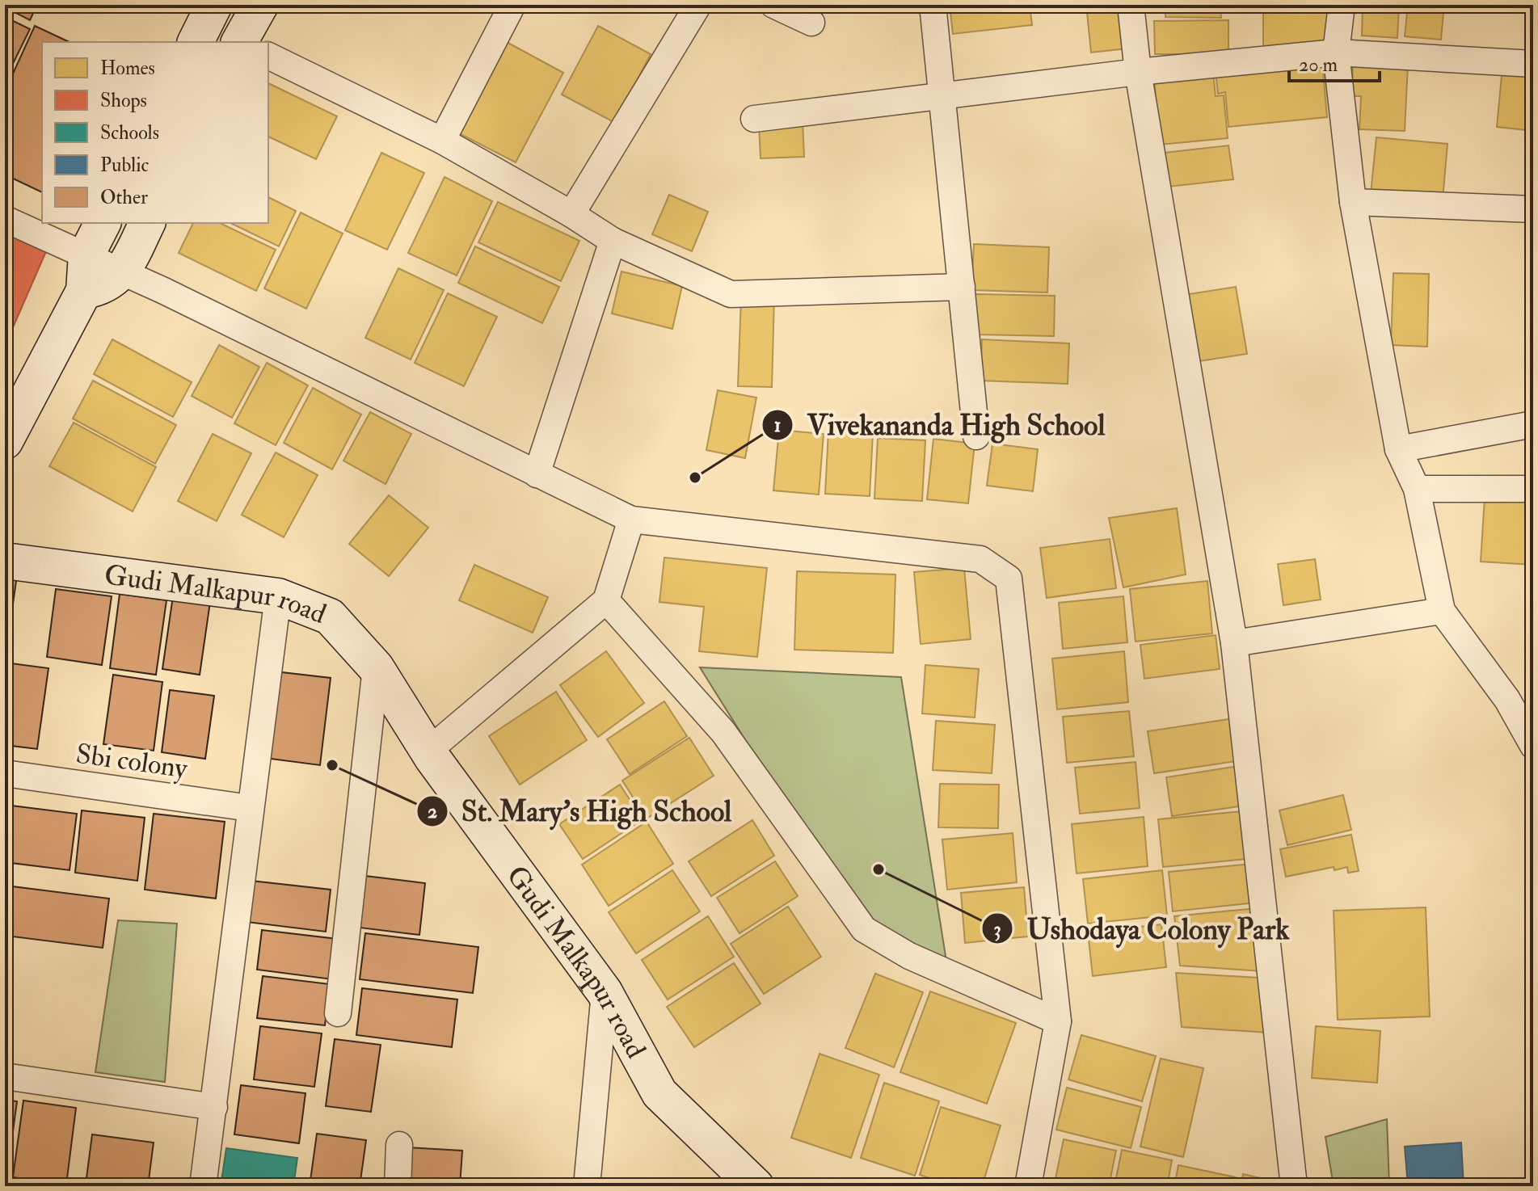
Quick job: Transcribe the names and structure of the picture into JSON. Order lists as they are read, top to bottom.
{
  "streets": {
    "street": ["Gudi Malkapur road", "Sbi colony"]
  },
  "places": ["Vivekananda High School", "St. Mary's High School", "Ushodaya Colony Park"],
  "legend": [
    "Homes",
    "Shops",
    "Schools",
    "Public",
    "Other"
  ],
  "scale_bar": "20 m"
}
